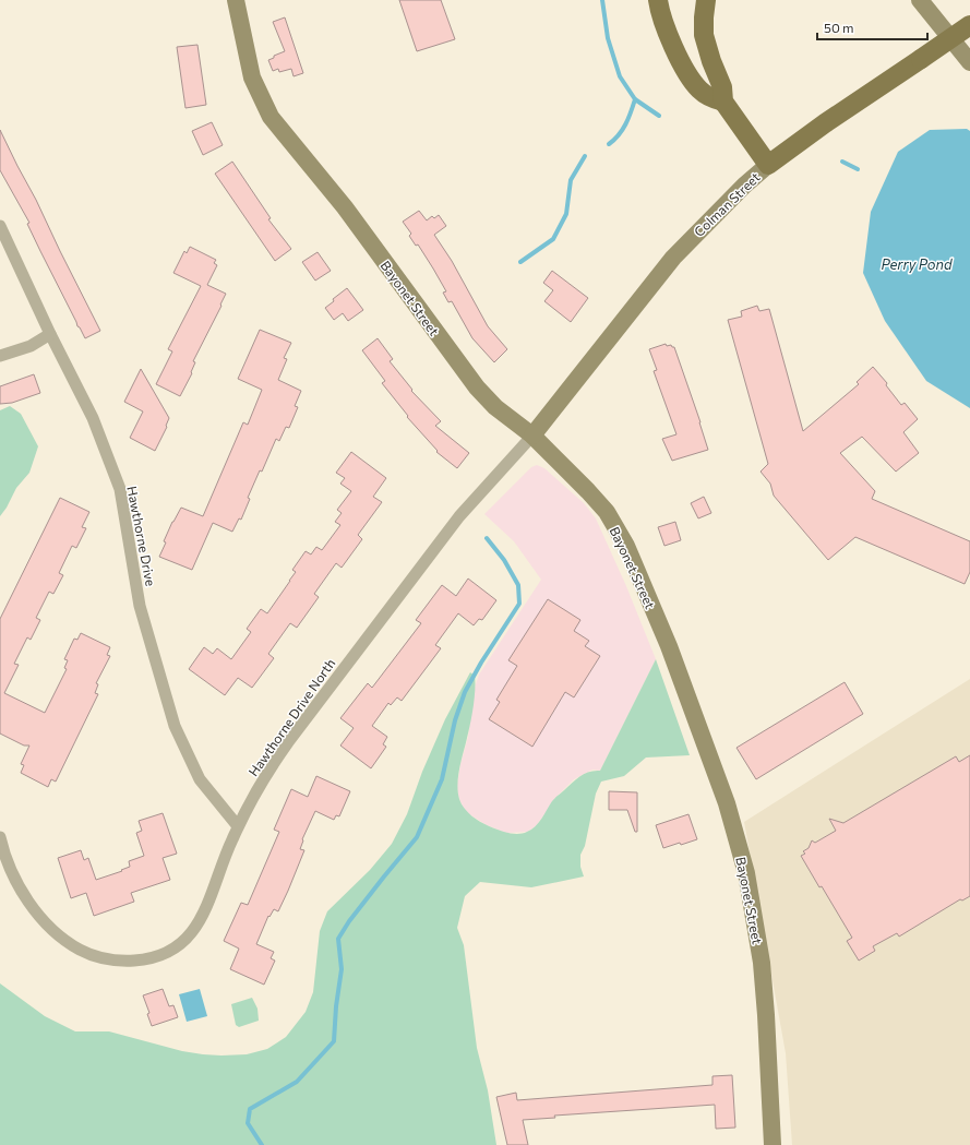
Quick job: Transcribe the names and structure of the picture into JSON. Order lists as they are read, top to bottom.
{
  "streets": {
    "main road": ["Colman Street"],
    "street": ["Bayonet Street", "Hawthorne Drive", "Hawthorne Drive North"]
  },
  "crossings": [
    ["Colman Street", "Bayonet Street"],
    ["Colman Street", "Hawthorne Drive North"],
    ["Bayonet Street", "Hawthorne Drive North"],
    ["Hawthorne Drive", "Hawthorne Drive North"]
  ],
  "water": ["Perry Pond"],
  "scale_bar": "50 m"
}
